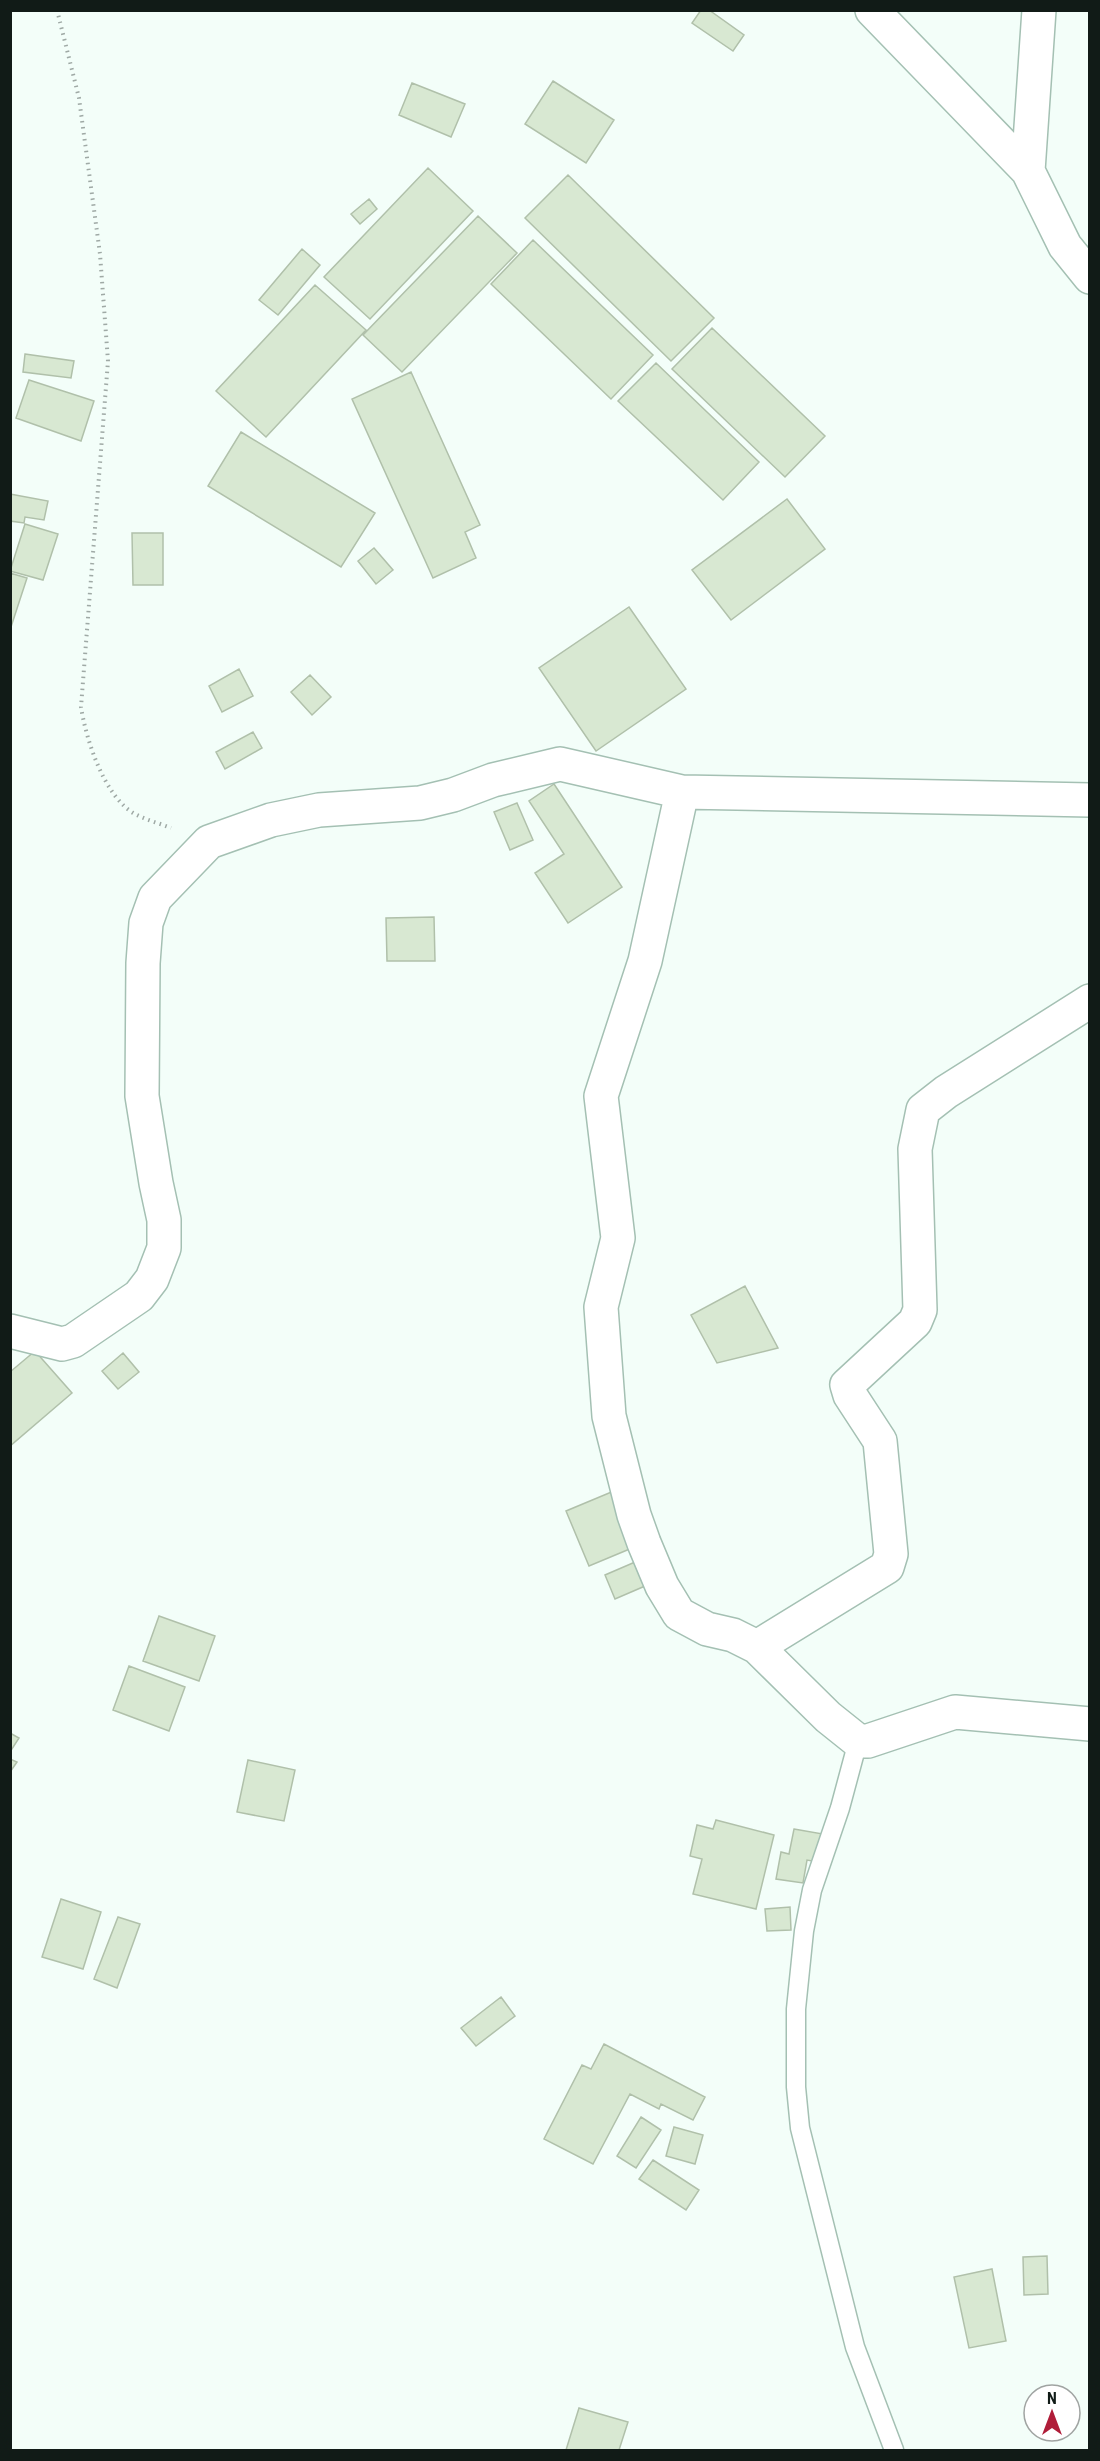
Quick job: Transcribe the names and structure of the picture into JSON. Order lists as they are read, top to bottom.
{
  "north": "top"
}
